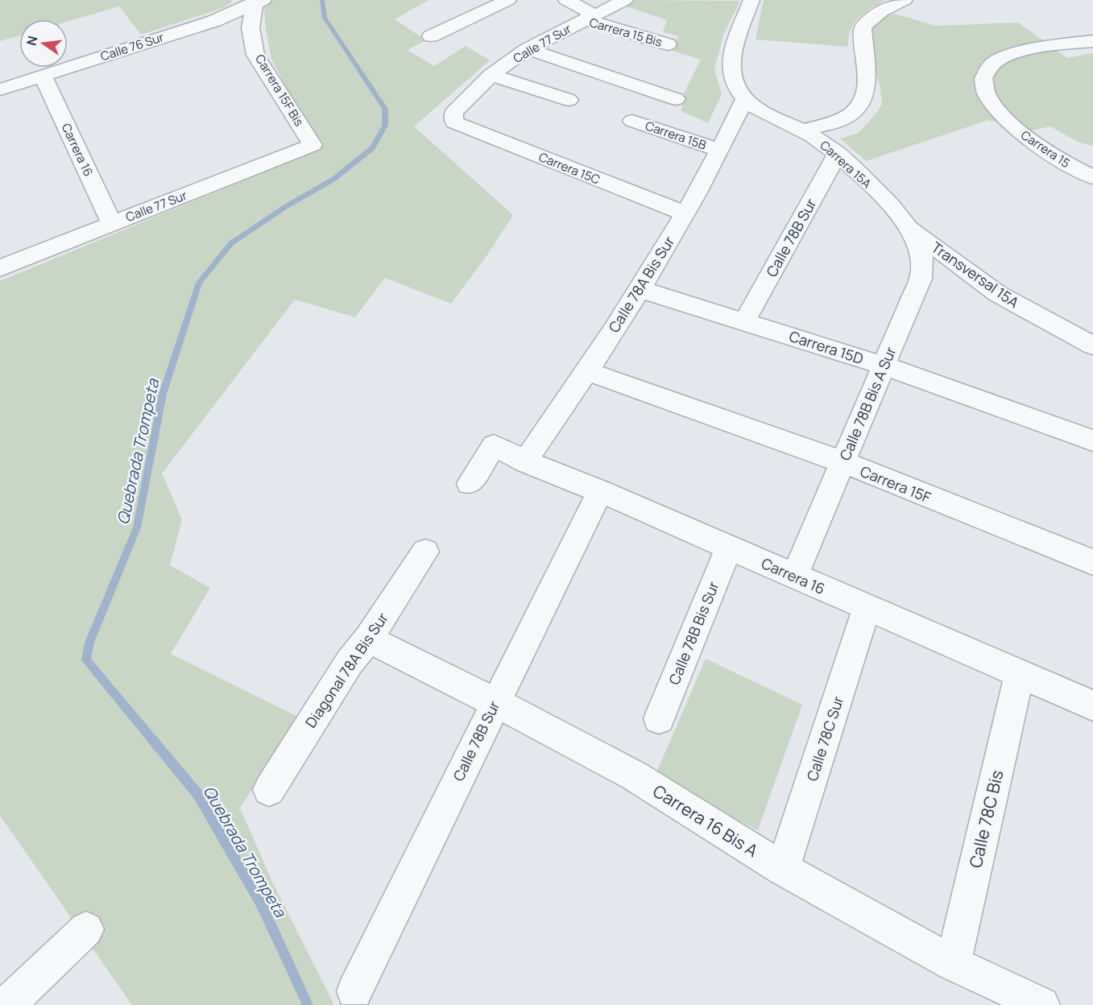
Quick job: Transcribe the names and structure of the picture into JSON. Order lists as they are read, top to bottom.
{
  "streets": {
    "street": [
      "Carrera 15 Bis",
      "Calle 77 Sur",
      "Calle 76 Sur",
      "Carrera 15F Bis",
      "Carrera 15B",
      "Carrera 15",
      "Carrera 16",
      "Carrera 15A",
      "Carrera 15C",
      "Calle 78B Sur",
      "Transversal 15A",
      "Calle 78A Bis Sur",
      "Carrera 15D",
      "Calle 78B Bis A Sur",
      "Carrera 15F",
      "Calle 78B Bis Sur",
      "Diagonal 78A Bis Sur",
      "Calle 78C Sur",
      "Calle 78C Bis",
      "Carrera 16 Bis A"
    ]
  },
  "crossings": [
    ["Carrera 15 Bis", "Calle 77 Sur"],
    ["Calle 77 Sur", "Carrera 15F Bis"],
    ["Calle 77 Sur", "Carrera 16"],
    ["Calle 77 Sur", "Carrera 15C"],
    ["Calle 76 Sur", "Carrera 15F Bis"],
    ["Calle 76 Sur", "Carrera 16"],
    ["Carrera 15B", "Calle 78A Bis Sur"],
    ["Carrera 16", "Calle 78B Sur"],
    ["Carrera 16", "Calle 78A Bis Sur"],
    ["Carrera 16", "Calle 78B Bis A Sur"],
    ["Carrera 16", "Calle 78B Bis Sur"],
    ["Carrera 16", "Calle 78C Sur"],
    ["Carrera 16", "Calle 78C Bis"],
    ["Carrera 15A", "Calle 78B Sur"],
    ["Carrera 15A", "Transversal 15A"],
    ["Carrera 15A", "Calle 78A Bis Sur"],
    ["Carrera 15A", "Calle 78B Bis A Sur"],
    ["Carrera 15C", "Calle 78A Bis Sur"],
    ["Calle 78B Sur", "Carrera 15D"],
    ["Calle 78B Sur", "Carrera 16 Bis A"],
    ["Transversal 15A", "Calle 78B Bis A Sur"],
    ["Calle 78A Bis Sur", "Carrera 15D"],
    ["Calle 78A Bis Sur", "Carrera 15F"],
    ["Carrera 15D", "Calle 78B Bis A Sur"],
    ["Calle 78B Bis A Sur", "Carrera 15F"],
    ["Diagonal 78A Bis Sur", "Carrera 16 Bis A"],
    ["Calle 78C Sur", "Carrera 16 Bis A"],
    ["Calle 78C Bis", "Carrera 16 Bis A"]
  ],
  "water": ["Quebrada Trompeta"],
  "north": "left"
}
